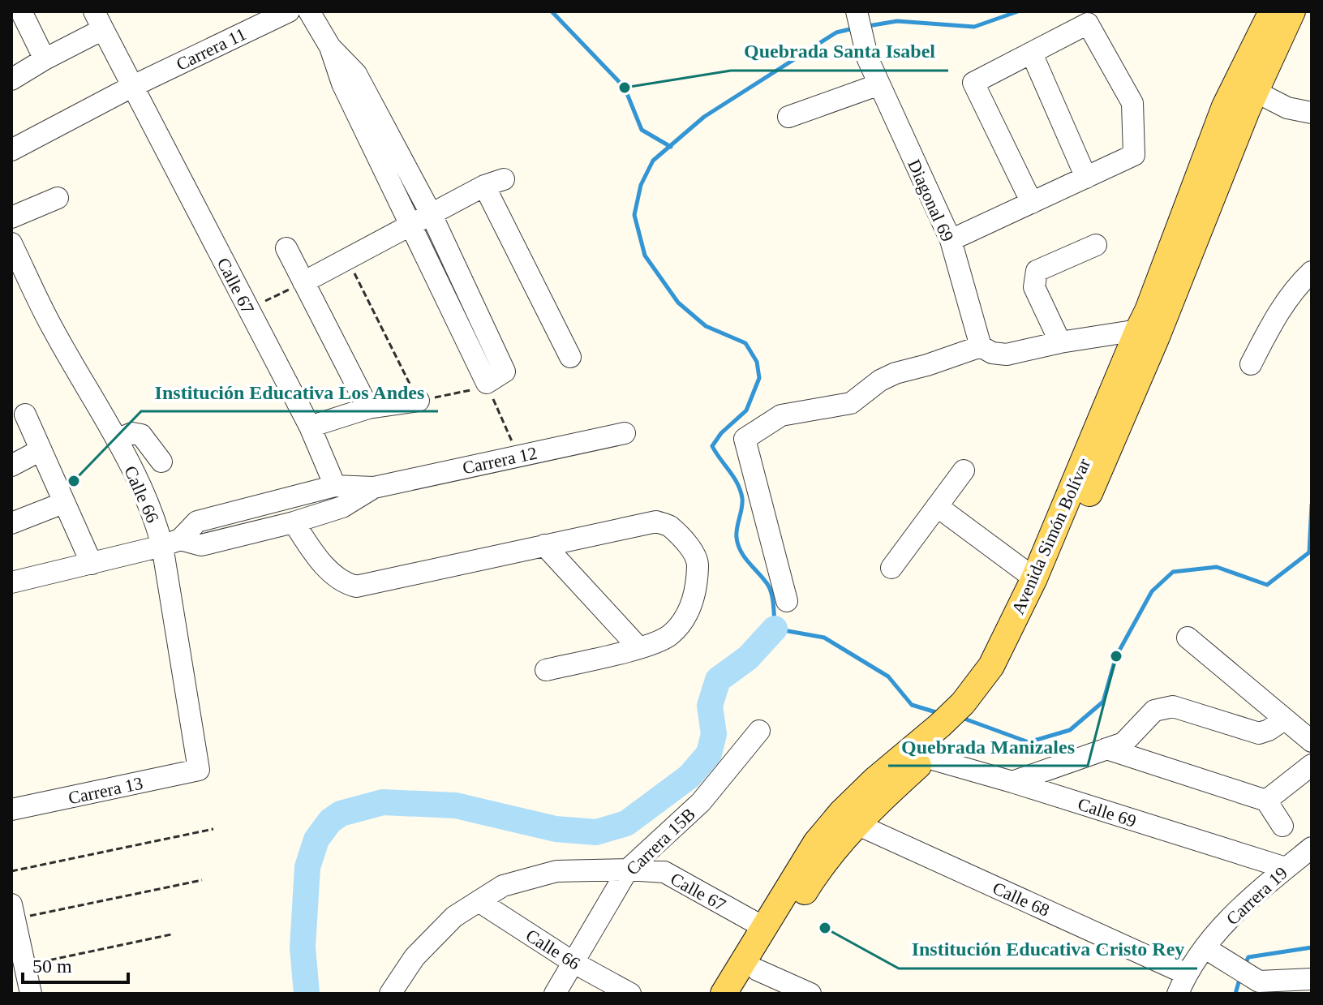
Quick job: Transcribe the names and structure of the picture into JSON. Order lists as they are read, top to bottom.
{
  "streets": {
    "main road": ["Avenida Simón Bolívar"],
    "street": [
      "Carrera 11",
      "Diagonal 69",
      "Calle 67",
      "Carrera 12",
      "Calle 66",
      "Carrera 13",
      "Calle 69",
      "Carrera 15B",
      "Carrera 19",
      "Calle 68"
    ]
  },
  "crossings": [
    ["Carrera 11", "Calle 67"],
    ["Calle 67", "Carrera 12"],
    ["Calle 67", "Calle 66"],
    ["Calle 67", "Avenida Simón Bolívar"],
    ["Calle 67", "Carrera 15B"],
    ["Carrera 12", "Calle 66"],
    ["Calle 66", "Carrera 13"],
    ["Calle 66", "Carrera 15B"],
    ["Avenida Simón Bolívar", "Calle 69"],
    ["Avenida Simón Bolívar", "Calle 68"],
    ["Calle 69", "Carrera 19"],
    ["Carrera 19", "Calle 68"]
  ],
  "places": [
    "Quebrada Santa Isabel",
    "Institución Educativa Los Andes",
    "Quebrada Manizales",
    "Institución Educativa Cristo Rey"
  ],
  "scale_bar": "50 m"
}
